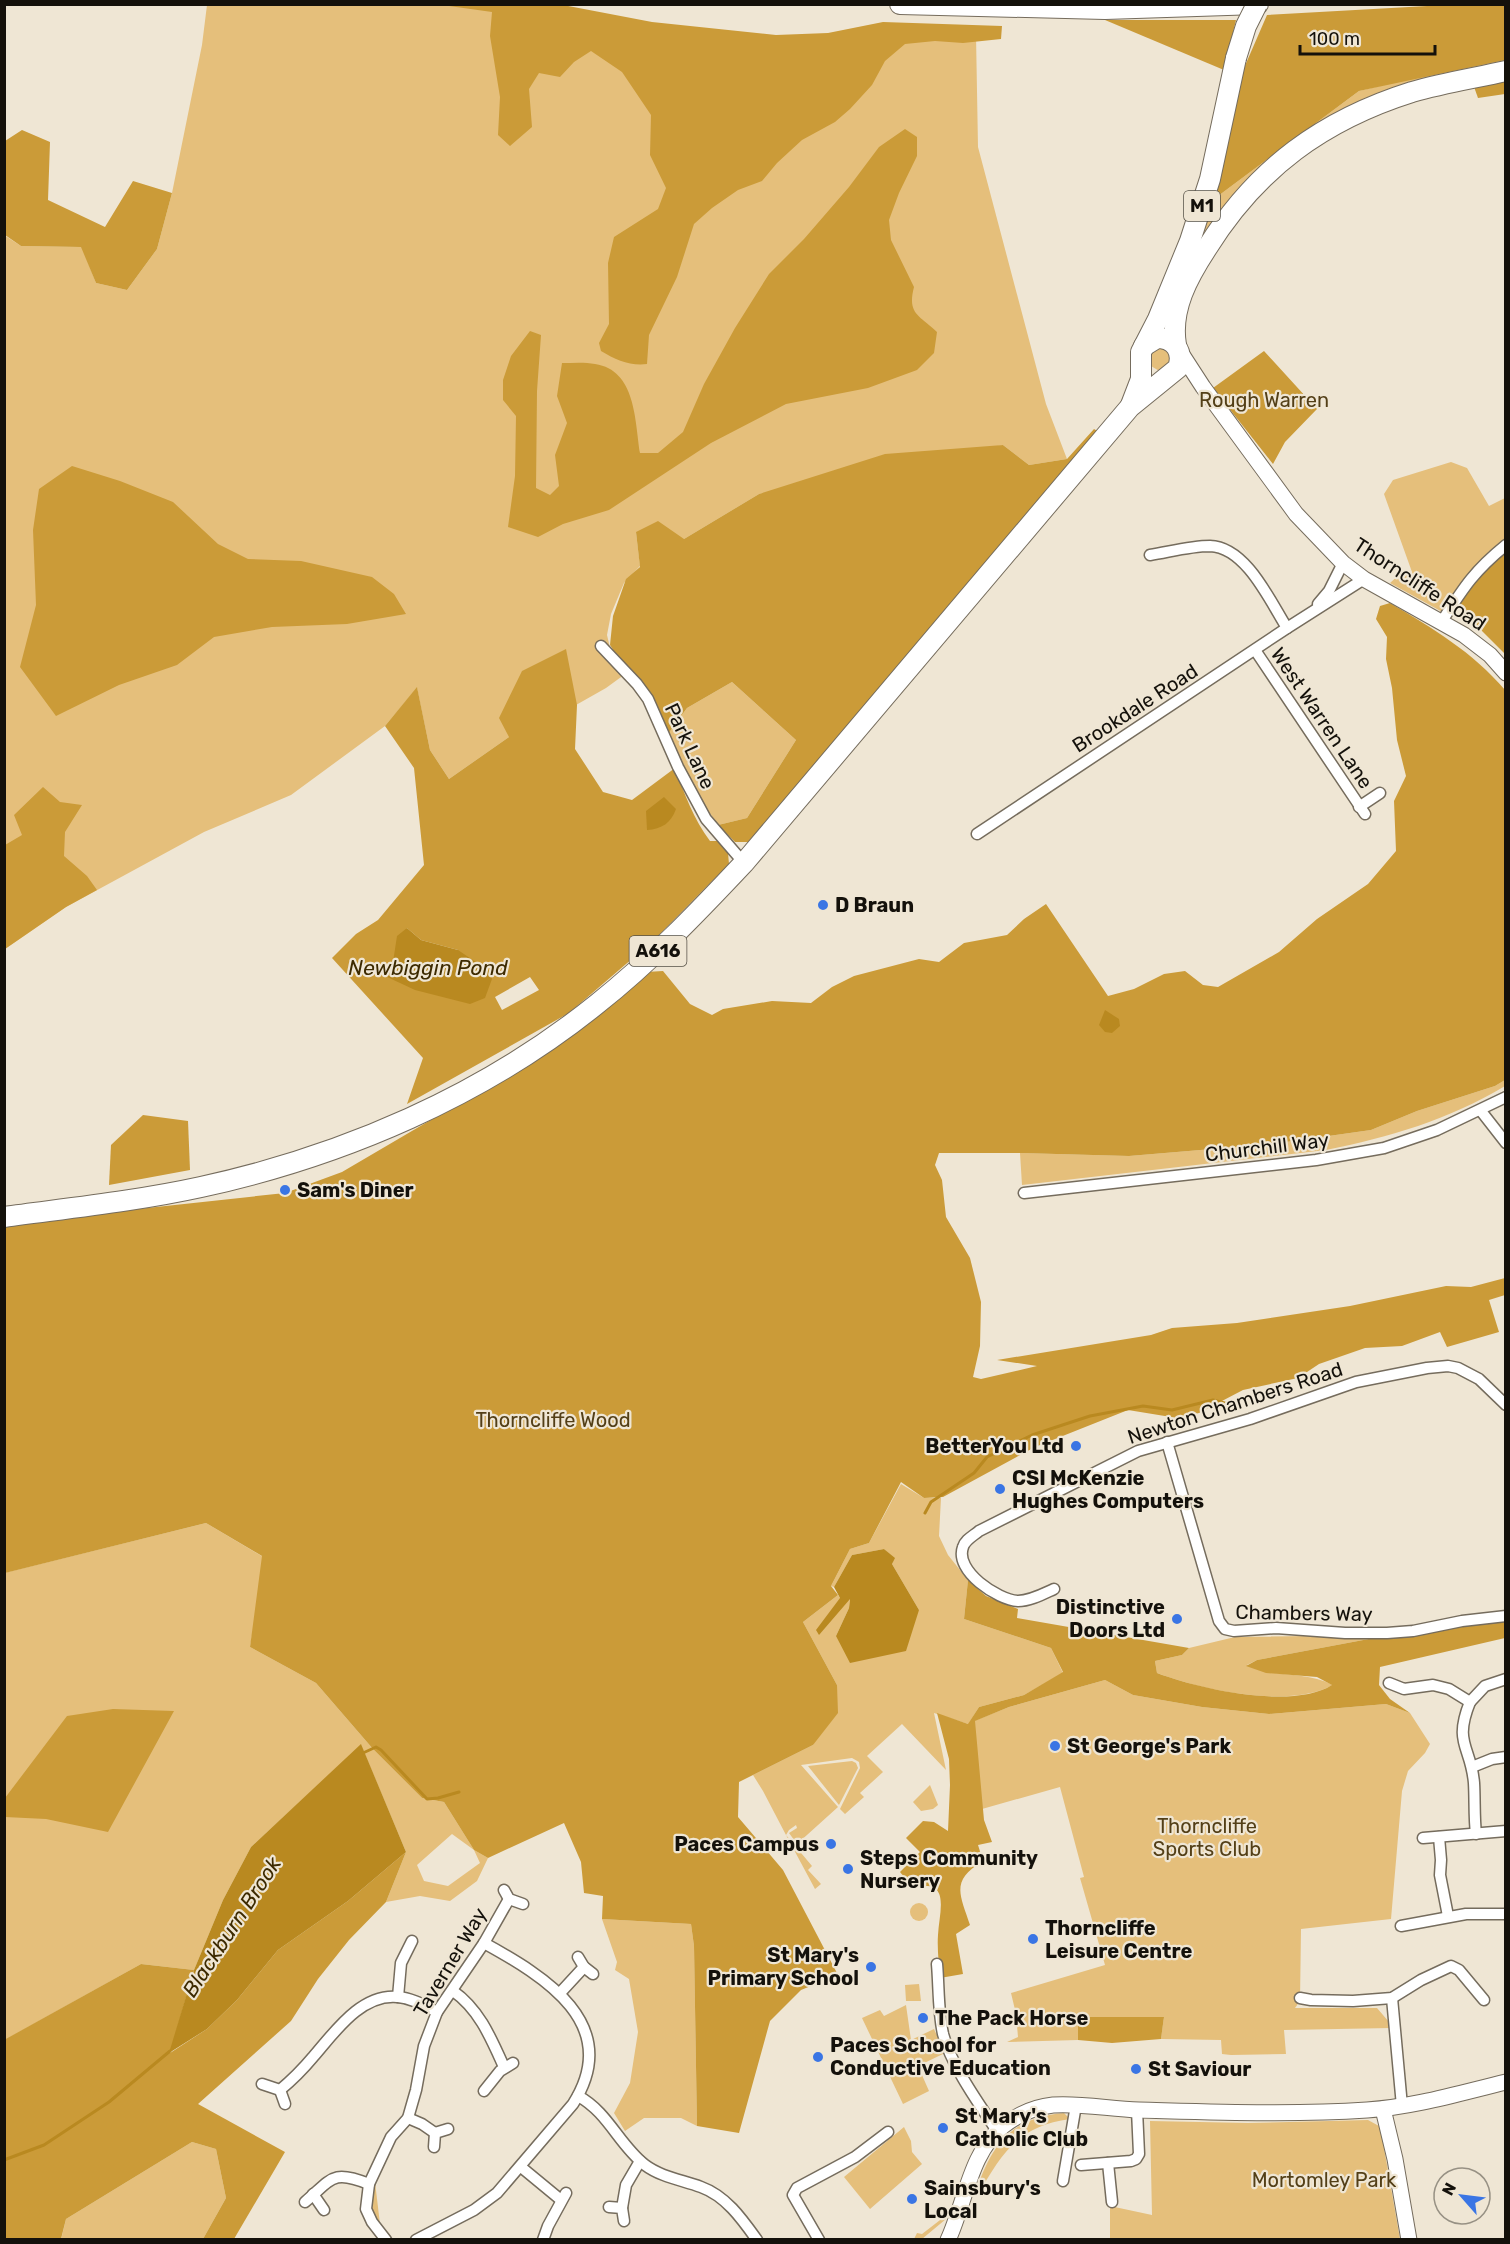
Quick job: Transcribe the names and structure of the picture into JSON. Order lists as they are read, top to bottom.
{
  "streets": {
    "highway": ["M1", "A616"],
    "street": [
      "Thorncliffe Road",
      "Brookdale Road",
      "West Warren Lane",
      "Park Lane",
      "Churchill Way",
      "Newton Chambers Road",
      "Chambers Way",
      "Taverner Way"
    ]
  },
  "crossings": [
    ["M1", "Thorncliffe Road"],
    ["M1", "A616"],
    ["Thorncliffe Road", "Brookdale Road"],
    ["Thorncliffe Road", "A616"],
    ["Brookdale Road", "West Warren Lane"],
    ["Park Lane", "A616"],
    ["Newton Chambers Road", "Chambers Way"]
  ],
  "water": ["Newbiggin Pond", "Blackburn Brook"],
  "parks": [
    "Rough Warren",
    "Thorncliffe Wood",
    "Thorncliffe Sports Club",
    "Mortomley Park"
  ],
  "places": [
    "D Braun",
    "Sam's Diner",
    "BetterYou Ltd",
    "CSI McKenzie Hughes Computers",
    "Distinctive Doors Ltd",
    "St George's Park",
    "Paces Campus",
    "Steps Community Nursery",
    "Thorncliffe Leisure Centre",
    "St Mary's Primary School",
    "The Pack Horse",
    "Paces School for Conductive Education",
    "St Saviour",
    "St Mary's Catholic Club",
    "Sainsbury's Local"
  ],
  "scale_bar": "100 m",
  "north": "top left"
}
